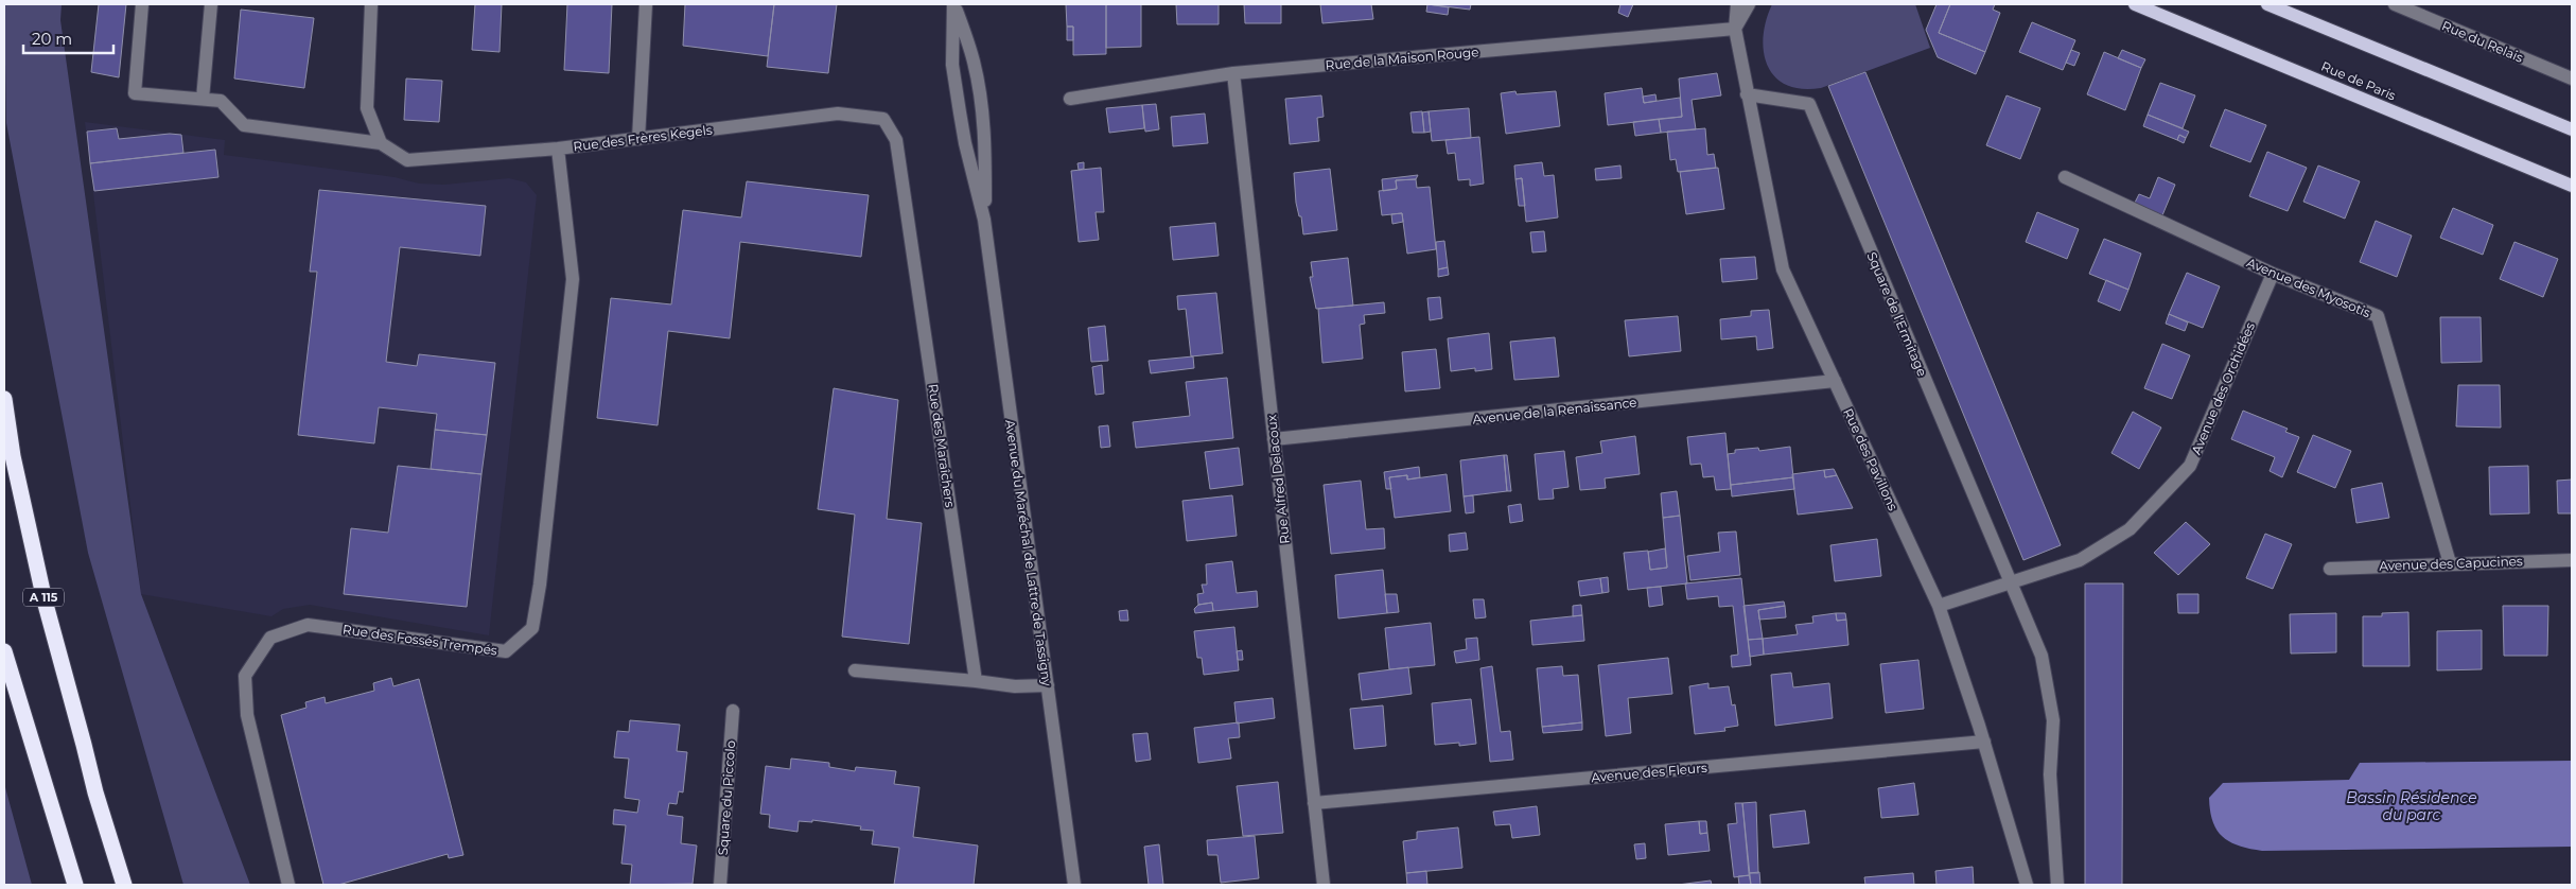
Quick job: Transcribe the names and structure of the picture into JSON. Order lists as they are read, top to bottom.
{
  "streets": {
    "highway": ["A 115"],
    "main road": ["Rue de Paris"],
    "street": [
      "Rue du Relais",
      "Rue de la Maison Rouge",
      "Rue des Frères Kegels",
      "Avenue des Myosotis",
      "Square de l'Ermitage",
      "Avenue des Orchidées",
      "Avenue de la Renaissance",
      "Rue des Maraîchers",
      "Rue des Pavillons",
      "Rue Alfred Delacoux",
      "Avenue du Maréchal de Lattre de Tassigny",
      "Avenue des Capucines",
      "Rue des Fossés Trempés",
      "Avenue des Fleurs",
      "Square du Piccolo"
    ]
  },
  "crossings": [
    ["Rue de la Maison Rouge", "Rue des Pavillons"],
    ["Rue de la Maison Rouge", "Rue Alfred Delacoux"],
    ["Rue des Frères Kegels", "Rue des Maraîchers"],
    ["Rue des Frères Kegels", "Rue des Fossés Trempés"],
    ["Avenue des Myosotis", "Avenue des Orchidées"],
    ["Avenue des Myosotis", "Avenue des Capucines"],
    ["Square de l'Ermitage", "Avenue des Orchidées"],
    ["Square de l'Ermitage", "Rue des Pavillons"],
    ["Avenue des Orchidées", "Rue des Pavillons"],
    ["Avenue de la Renaissance", "Rue des Pavillons"],
    ["Avenue de la Renaissance", "Rue Alfred Delacoux"],
    ["Rue des Pavillons", "Avenue des Fleurs"],
    ["Rue Alfred Delacoux", "Avenue des Fleurs"]
  ],
  "water": ["Bassin Résidence du parc"],
  "scale_bar": "20 m"
}
